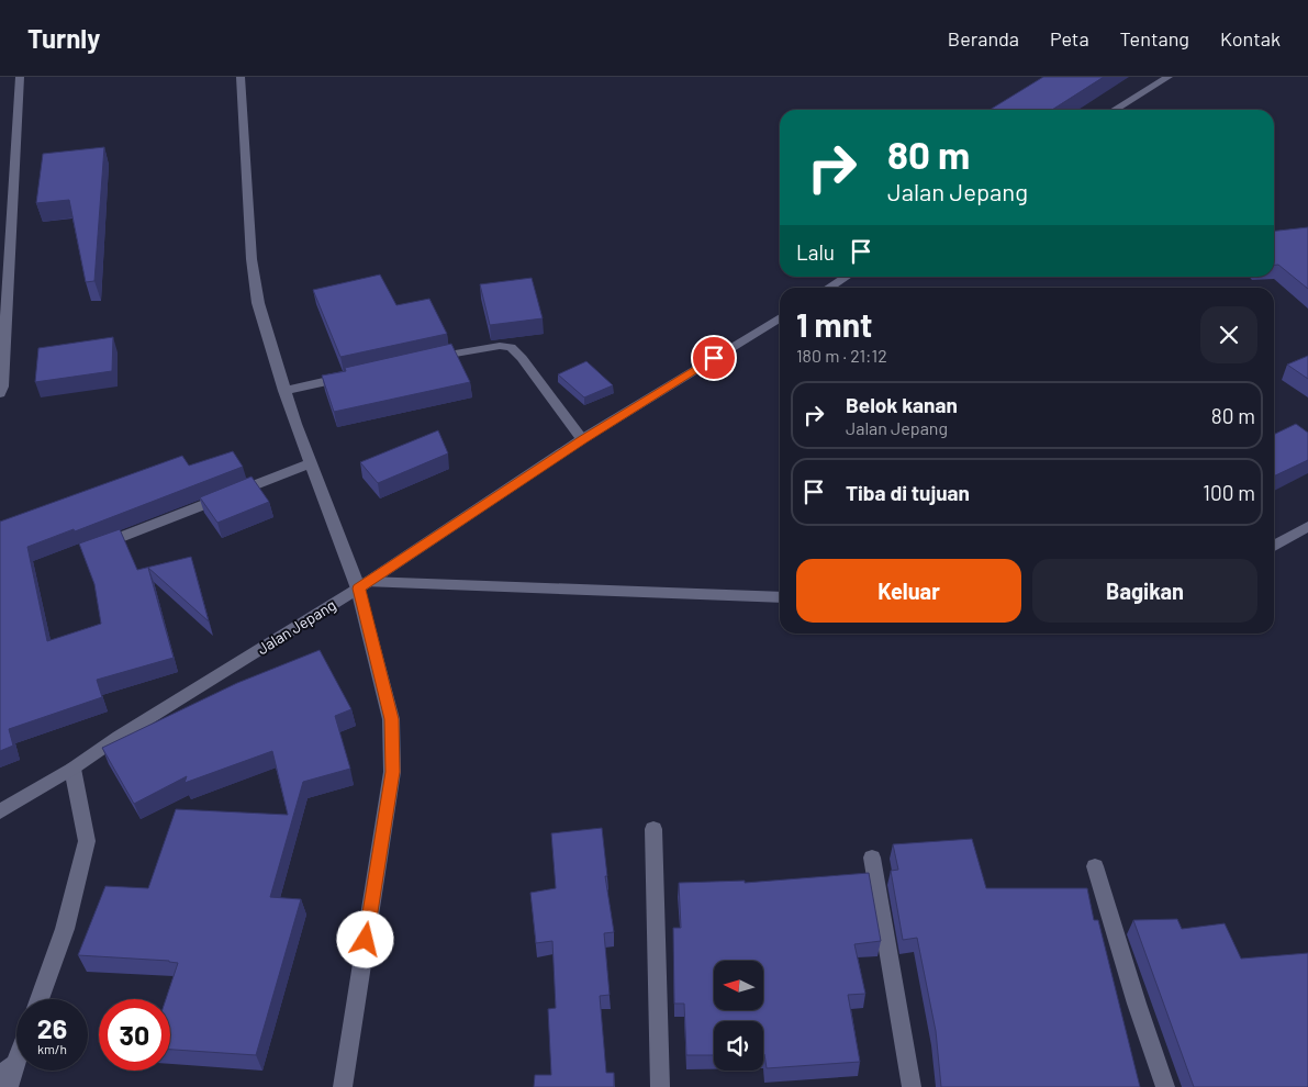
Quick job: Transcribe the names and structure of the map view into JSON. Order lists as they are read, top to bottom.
{
  "streets": {
    "street": ["Jalan Jepang"]
  },
  "north": "left",
  "page": {
    "header": "Turnly",
    "nav": [
      "Beranda",
      "Peta",
      "Tentang",
      "Kontak"
    ],
    "turn": ["80 m", "Jalan Jepang"],
    "then": "Lalu",
    "heading": ["1 mnt", "180 m · 21:12"],
    "list": [
      {
        "name": "Belok kanan",
        "note": "Jalan Jepang",
        "value": "80 m"
      },
      {
        "name": "Tiba di tujuan",
        "value": "100 m"
      }
    ],
    "buttons": ["Keluar", "Bagikan"],
    "speed": "26 km/h",
    "limit": "30"
  }
}
